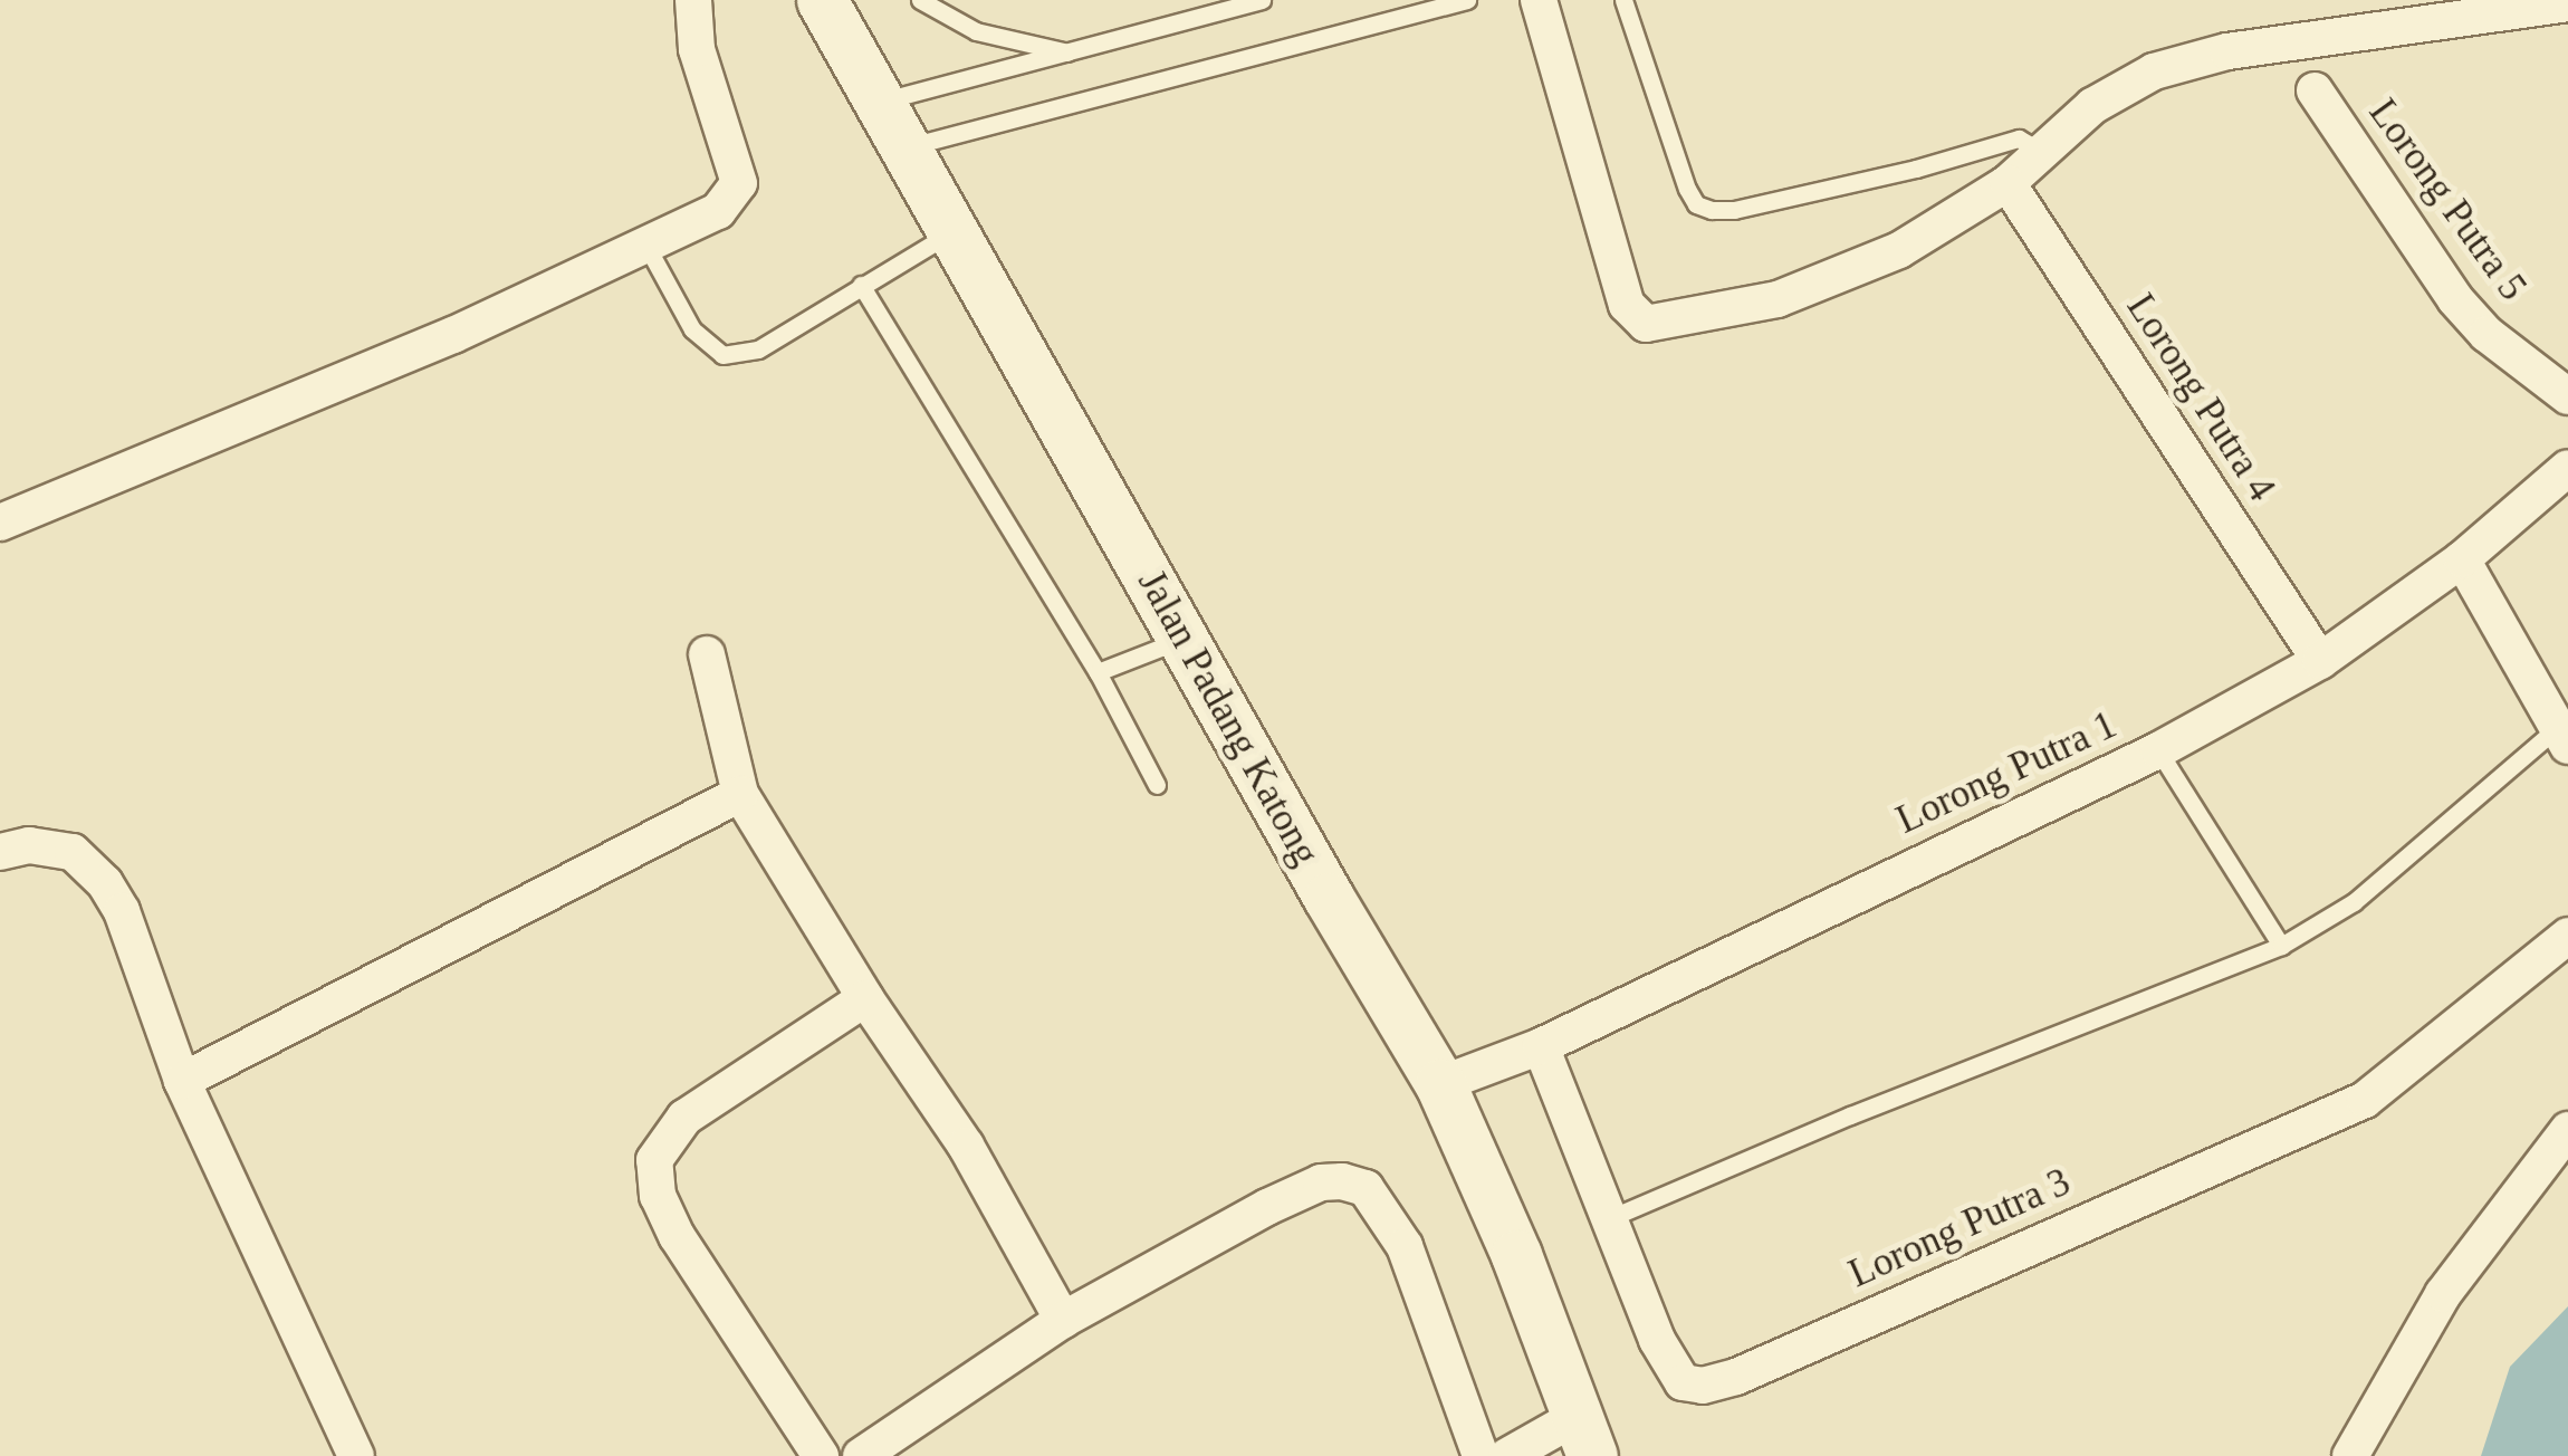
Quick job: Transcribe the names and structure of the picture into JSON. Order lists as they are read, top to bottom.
{
  "streets": {
    "street": [
      "Lorong Putra 5",
      "Lorong Putra 4",
      "Jalan Padang Katong",
      "Lorong Putra 1",
      "Lorong Putra 3"
    ]
  },
  "crossings": [
    ["Lorong Putra 4", "Lorong Putra 1"],
    ["Jalan Padang Katong", "Lorong Putra 1"],
    ["Lorong Putra 1", "Lorong Putra 3"]
  ]
}
